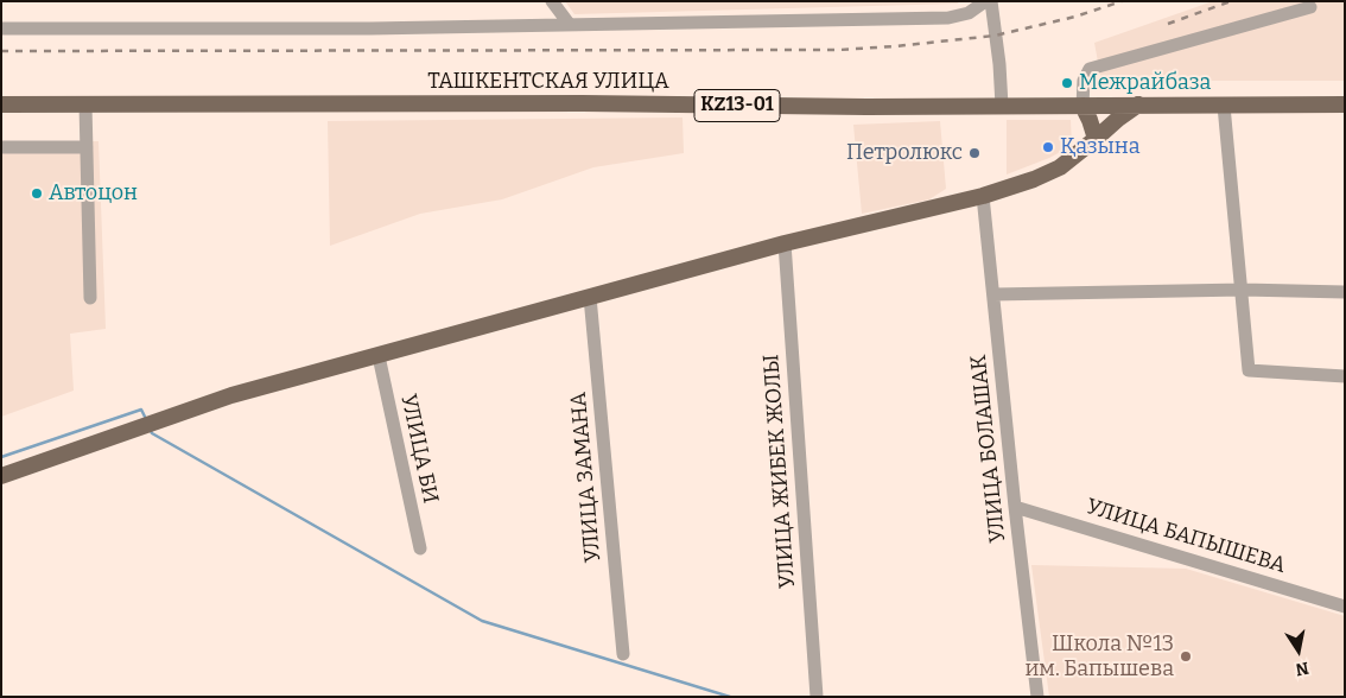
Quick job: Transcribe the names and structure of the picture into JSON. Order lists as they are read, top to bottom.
{
  "streets": {
    "main road": ["ТАШКЕНТСКАЯ УЛИЦА", "KZ13-01"],
    "street": [
      "УЛИЦА БИ",
      "УЛИЦА БОЛАШАК",
      "УЛИЦА ЖИБЕК ЖОЛЫ",
      "УЛИЦА ЗАМАНА",
      "УЛИЦА БАПЫШЕВА"
    ]
  },
  "crossings": [
    ["УЛИЦА БОЛАШАК", "УЛИЦА БАПЫШЕВА"]
  ],
  "places": [
    "Межрайбаза",
    "Қазына",
    "Петролюкс",
    "Автоцон",
    "Школа №13 им. Бапышева"
  ],
  "north": "bottom"
}
